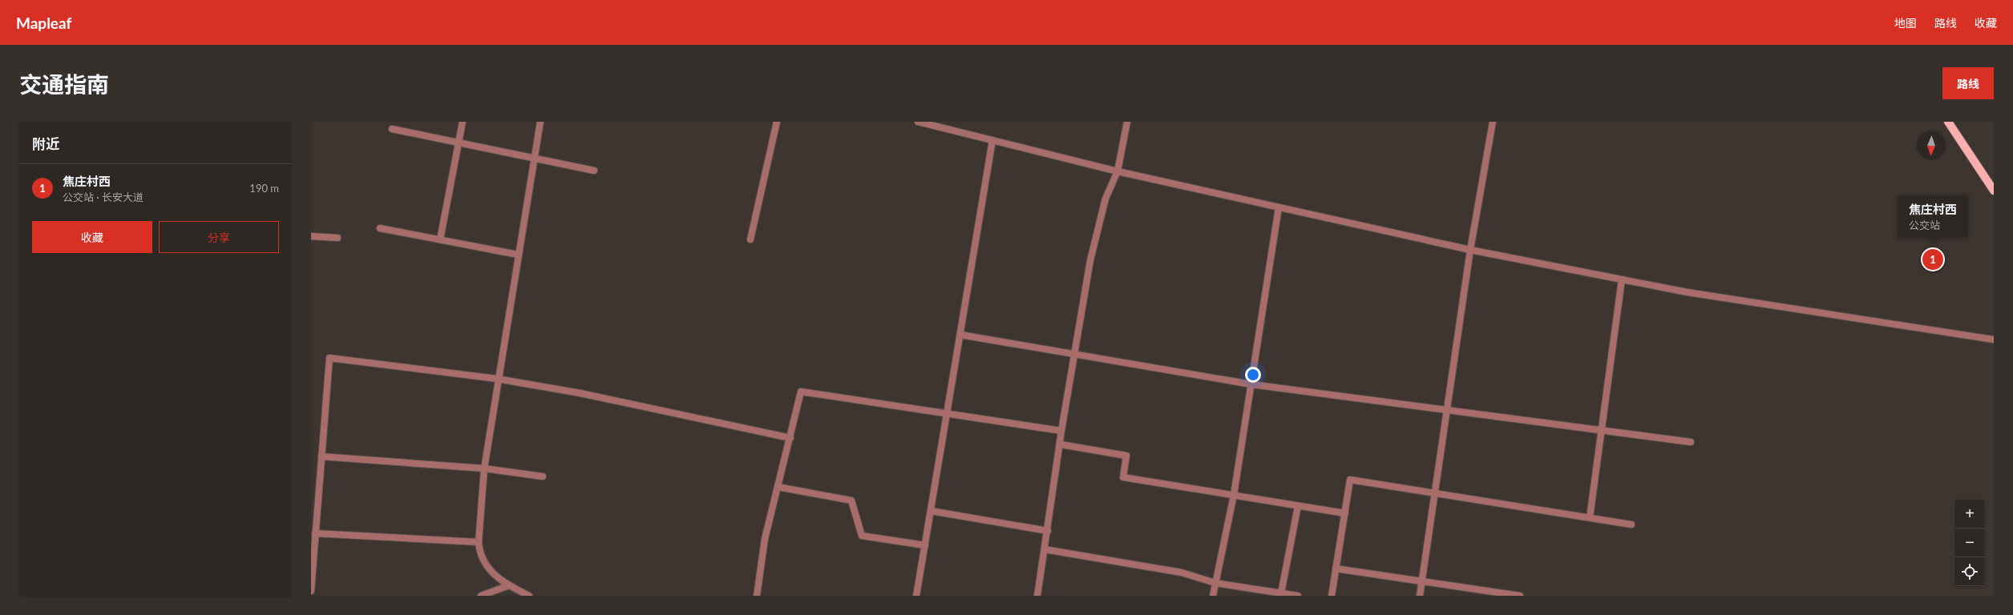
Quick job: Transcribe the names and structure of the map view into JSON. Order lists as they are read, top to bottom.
{
  "north": "bottom",
  "page": {
    "header": "Mapleaf",
    "nav": ["地图", "路线", "收藏"],
    "title": "交通指南",
    "buttons": [
      "路线",
      ["收藏", "分享"]
    ],
    "heading": "附近",
    "list": [
      {
        "mark": "1",
        "name": "焦庄村西",
        "note": "公交站 · 长安大道",
        "value": "190 m"
      }
    ],
    "popup": ["焦庄村西", "公交站"],
    "pins": "1",
    "map_buttons": ["+", "−"]
  }
}
